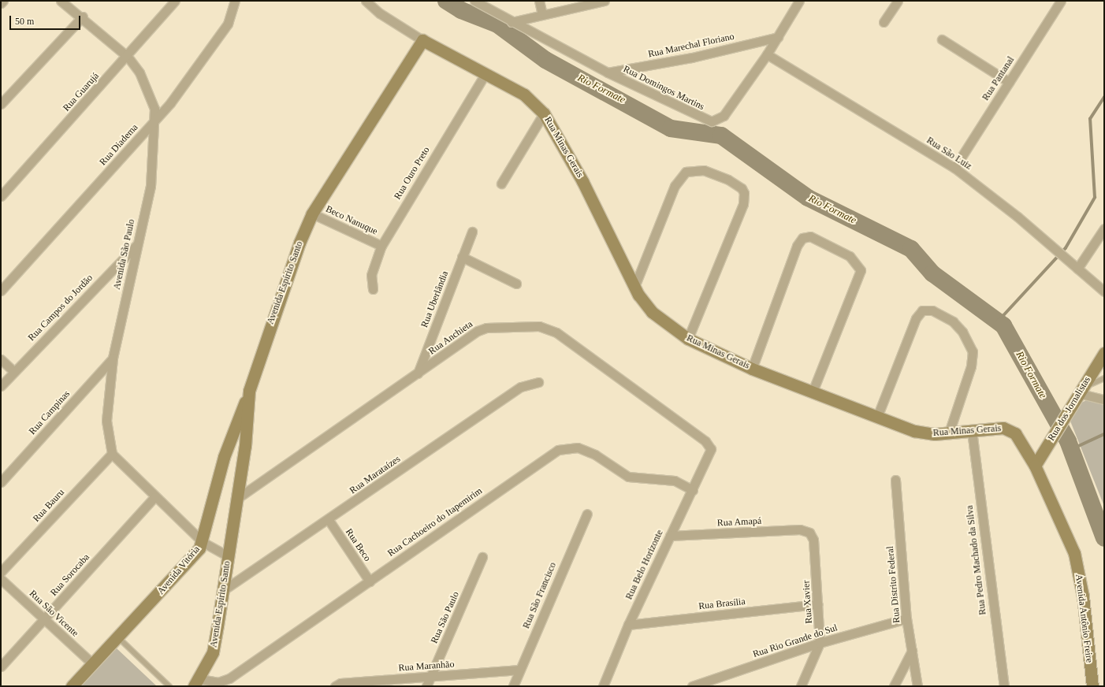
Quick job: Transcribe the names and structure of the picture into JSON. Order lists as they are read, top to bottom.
{
  "streets": {
    "street": [
      "Rua Marechal Floriano",
      "Rua Pantanal",
      "Rua Domingos Martins",
      "Rua Guarujá",
      "Rua Diadema",
      "Rua Minas Gerais",
      "Rua São Luiz",
      "Rua Ouro Preto",
      "Beco Nanuque",
      "Avenida São Paulo",
      "Avenida Espírito Santo",
      "Rua Uberlândia",
      "Rua Campos do Jordão",
      "Rua Anchieta",
      "Rua dos Jornalistas",
      "Rua Campinas",
      "Rua Marataízes",
      "Rua Bauru",
      "Rua Cachoeiro do Itapemirim",
      "Rua Amapá",
      "Rua Beco",
      "Rua Pedro Machado da Silva",
      "Rua Belo Horizonte",
      "Avenida Vitória",
      "Rua Sorocaba",
      "Rua Distrito Federal",
      "Rua São Francisco",
      "Rua Xavier",
      "Rua Brasília",
      "Rua São Vicente",
      "Rua São Paulo",
      "Avenida Antônio Freire",
      "Rua Rio Grande do Sul",
      "Rua Maranhão"
    ]
  },
  "crossings": [
    ["Rua Marechal Floriano", "Rua Domingos Martins"],
    ["Rua Pantanal", "Rua São Luiz"],
    ["Rua Domingos Martins", "Rua São Luiz"],
    ["Rua Guarujá", "Avenida São Paulo"],
    ["Rua Diadema", "Avenida São Paulo"],
    ["Rua Minas Gerais", "Rua Ouro Preto"],
    ["Rua Minas Gerais", "Avenida Espírito Santo"],
    ["Rua Minas Gerais", "Rua dos Jornalistas"],
    ["Rua Minas Gerais", "Rua Pedro Machado da Silva"],
    ["Rua Minas Gerais", "Avenida Antônio Freire"],
    ["Rua Ouro Preto", "Beco Nanuque"],
    ["Beco Nanuque", "Avenida Espírito Santo"],
    ["Avenida São Paulo", "Rua Campos do Jordão"],
    ["Avenida São Paulo", "Rua Campinas"],
    ["Avenida São Paulo", "Rua Bauru"],
    ["Avenida Espírito Santo", "Rua Anchieta"],
    ["Avenida Espírito Santo", "Rua Marataízes"],
    ["Avenida Espírito Santo", "Rua Cachoeiro do Itapemirim"],
    ["Avenida Espírito Santo", "Avenida Vitória"],
    ["Avenida Espírito Santo", "Rua Sorocaba"],
    ["Rua Uberlândia", "Rua Anchieta"],
    ["Rua Anchieta", "Rua Belo Horizonte"],
    ["Rua dos Jornalistas", "Avenida Antônio Freire"],
    ["Rua Marataízes", "Rua Beco"],
    ["Rua Cachoeiro do Itapemirim", "Rua Beco"],
    ["Rua Cachoeiro do Itapemirim", "Rua Belo Horizonte"],
    ["Rua Amapá", "Rua Belo Horizonte"],
    ["Rua Amapá", "Rua Xavier"],
    ["Rua Belo Horizonte", "Rua Brasília"],
    ["Avenida Vitória", "Rua São Vicente"],
    ["Rua Sorocaba", "Rua São Vicente"],
    ["Rua Distrito Federal", "Rua Rio Grande do Sul"],
    ["Rua São Francisco", "Rua Maranhão"],
    ["Rua Xavier", "Rua Brasília"],
    ["Rua Xavier", "Rua Rio Grande do Sul"],
    ["Rua São Paulo", "Rua Maranhão"]
  ],
  "water": ["Rio Formate"],
  "scale_bar": "50 m"
}
